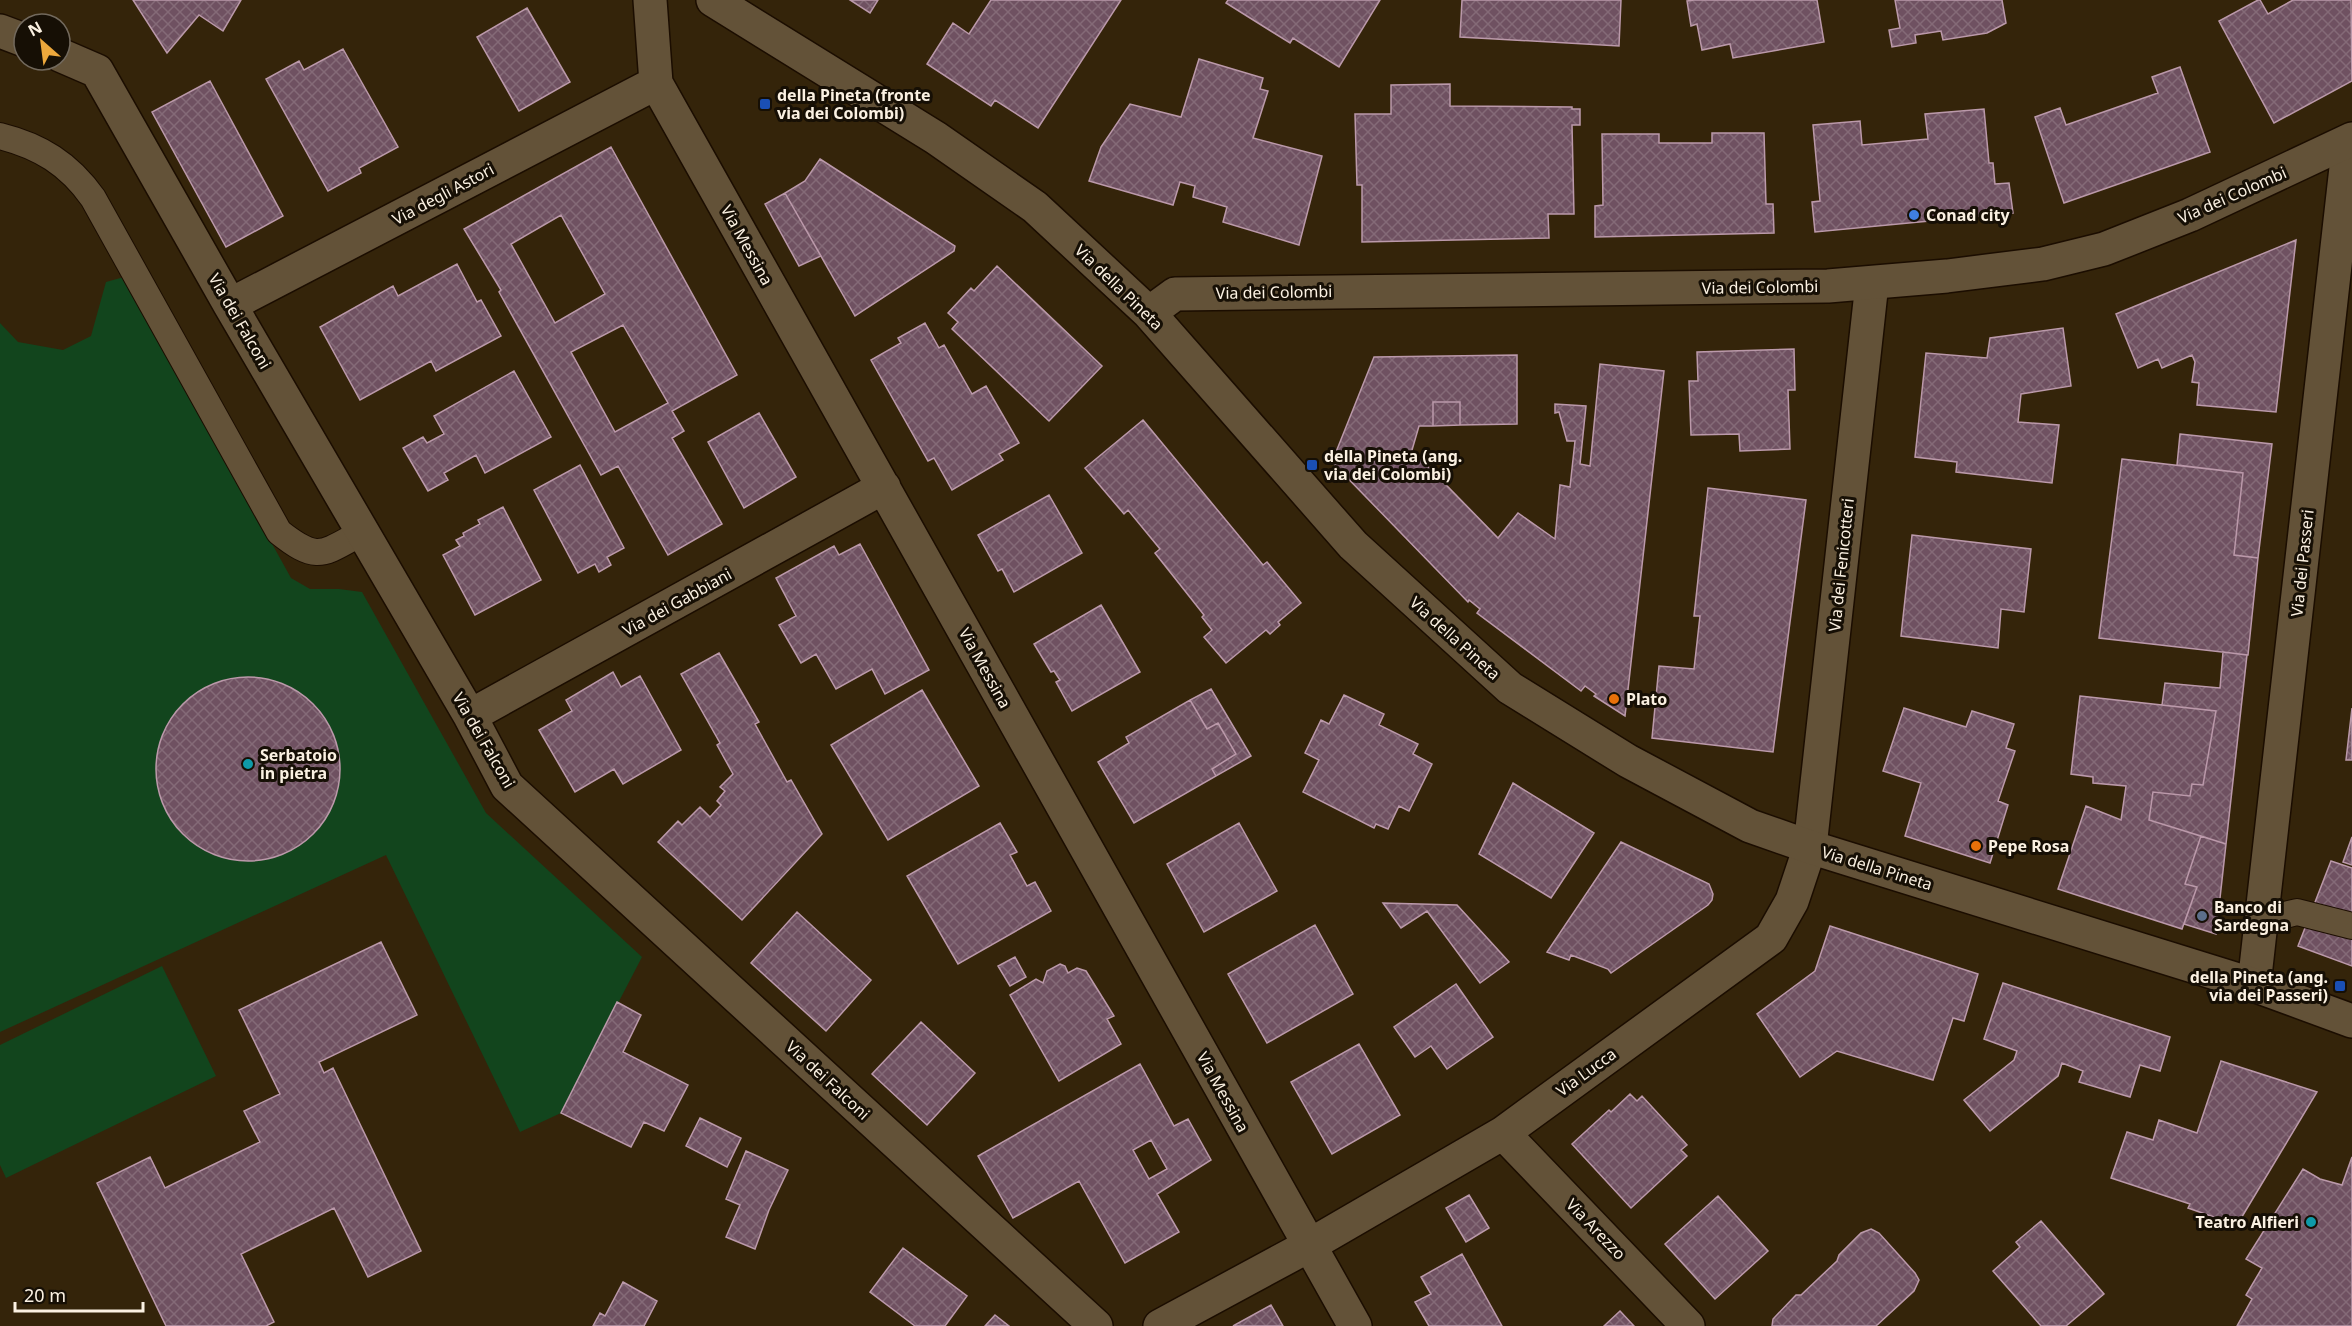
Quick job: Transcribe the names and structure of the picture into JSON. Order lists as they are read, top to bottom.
{
  "streets": {
    "street": [
      "Via degli Astori",
      "Via dei Colombi",
      "Via Messina",
      "Via della Pineta",
      "Via dei Falconi",
      "Via dei Passeri",
      "Via dei Fenicotteri",
      "Via dei Gabbiani",
      "Via Lucca",
      "Via Arezzo"
    ]
  },
  "crossings": [
    ["Via degli Astori", "Via Messina"],
    ["Via degli Astori", "Via dei Falconi"],
    ["Via dei Colombi", "Via della Pineta"],
    ["Via dei Colombi", "Via dei Passeri"],
    ["Via dei Colombi", "Via dei Fenicotteri"],
    ["Via Messina", "Via dei Gabbiani"],
    ["Via Messina", "Via Lucca"],
    ["Via della Pineta", "Via dei Passeri"],
    ["Via della Pineta", "Via dei Fenicotteri"],
    ["Via della Pineta", "Via Lucca"],
    ["Via dei Falconi", "Via dei Gabbiani"],
    ["Via dei Fenicotteri", "Via Lucca"],
    ["Via Lucca", "Via Arezzo"]
  ],
  "places": {
    "transit": ["della Pineta (fronte via dei Colombi)", "della Pineta (ang. via dei Colombi)", "della Pineta (ang. via dei Passeri)"],
    "other": [
      "Conad city",
      "Plato",
      "Serbatoio in pietra",
      "Pepe Rosa",
      "Banco di Sardegna",
      "Teatro Alfieri"
    ]
  },
  "scale_bar": "20 m",
  "north": "top left"
}
